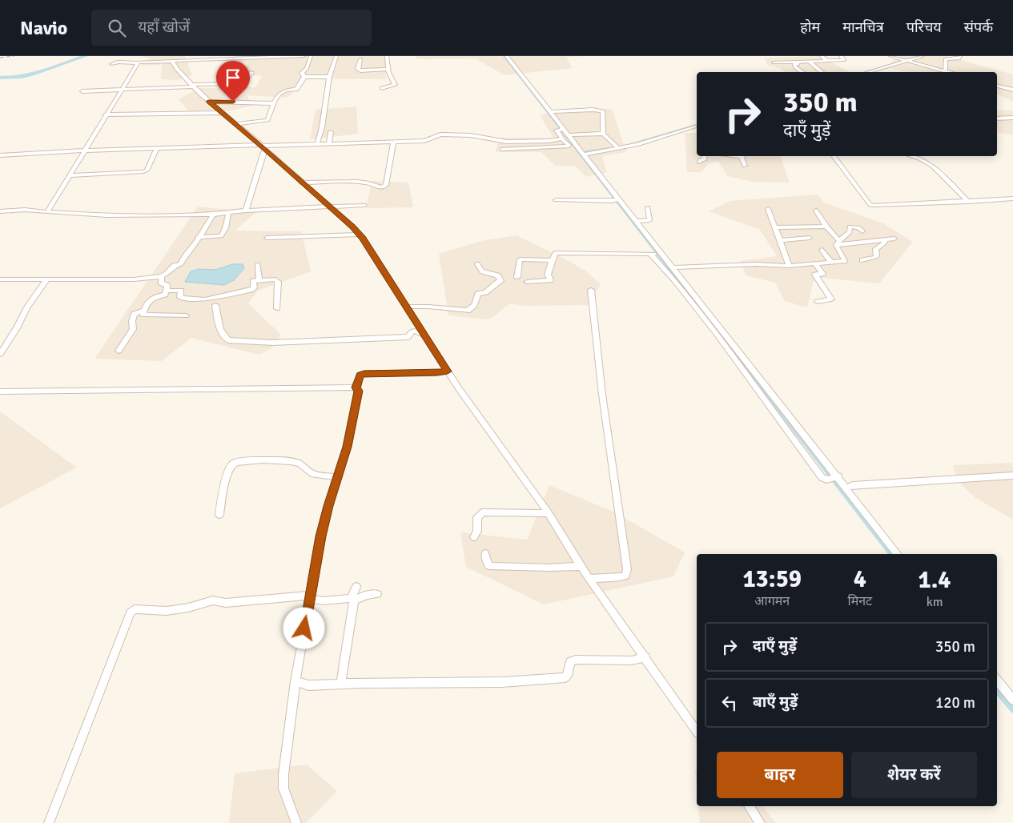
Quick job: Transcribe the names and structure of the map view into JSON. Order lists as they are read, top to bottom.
{
  "page": {
    "header": "Navio",
    "search": "यहाँ खोजें",
    "nav": [
      "होम",
      "मानचित्र",
      "परिचय",
      "संपर्क"
    ],
    "turn": ["350 m", "दाएँ मुड़ें"],
    "eta": [
      "13:59",
      "आगमन",
      "4",
      "मिनट",
      "1.4",
      "km"
    ],
    "list": [
      {
        "name": "दाएँ मुड़ें",
        "value": "350 m"
      },
      {
        "name": "बाएँ मुड़ें",
        "value": "120 m"
      }
    ],
    "buttons": ["बाहर", "शेयर करें"]
  }
}
